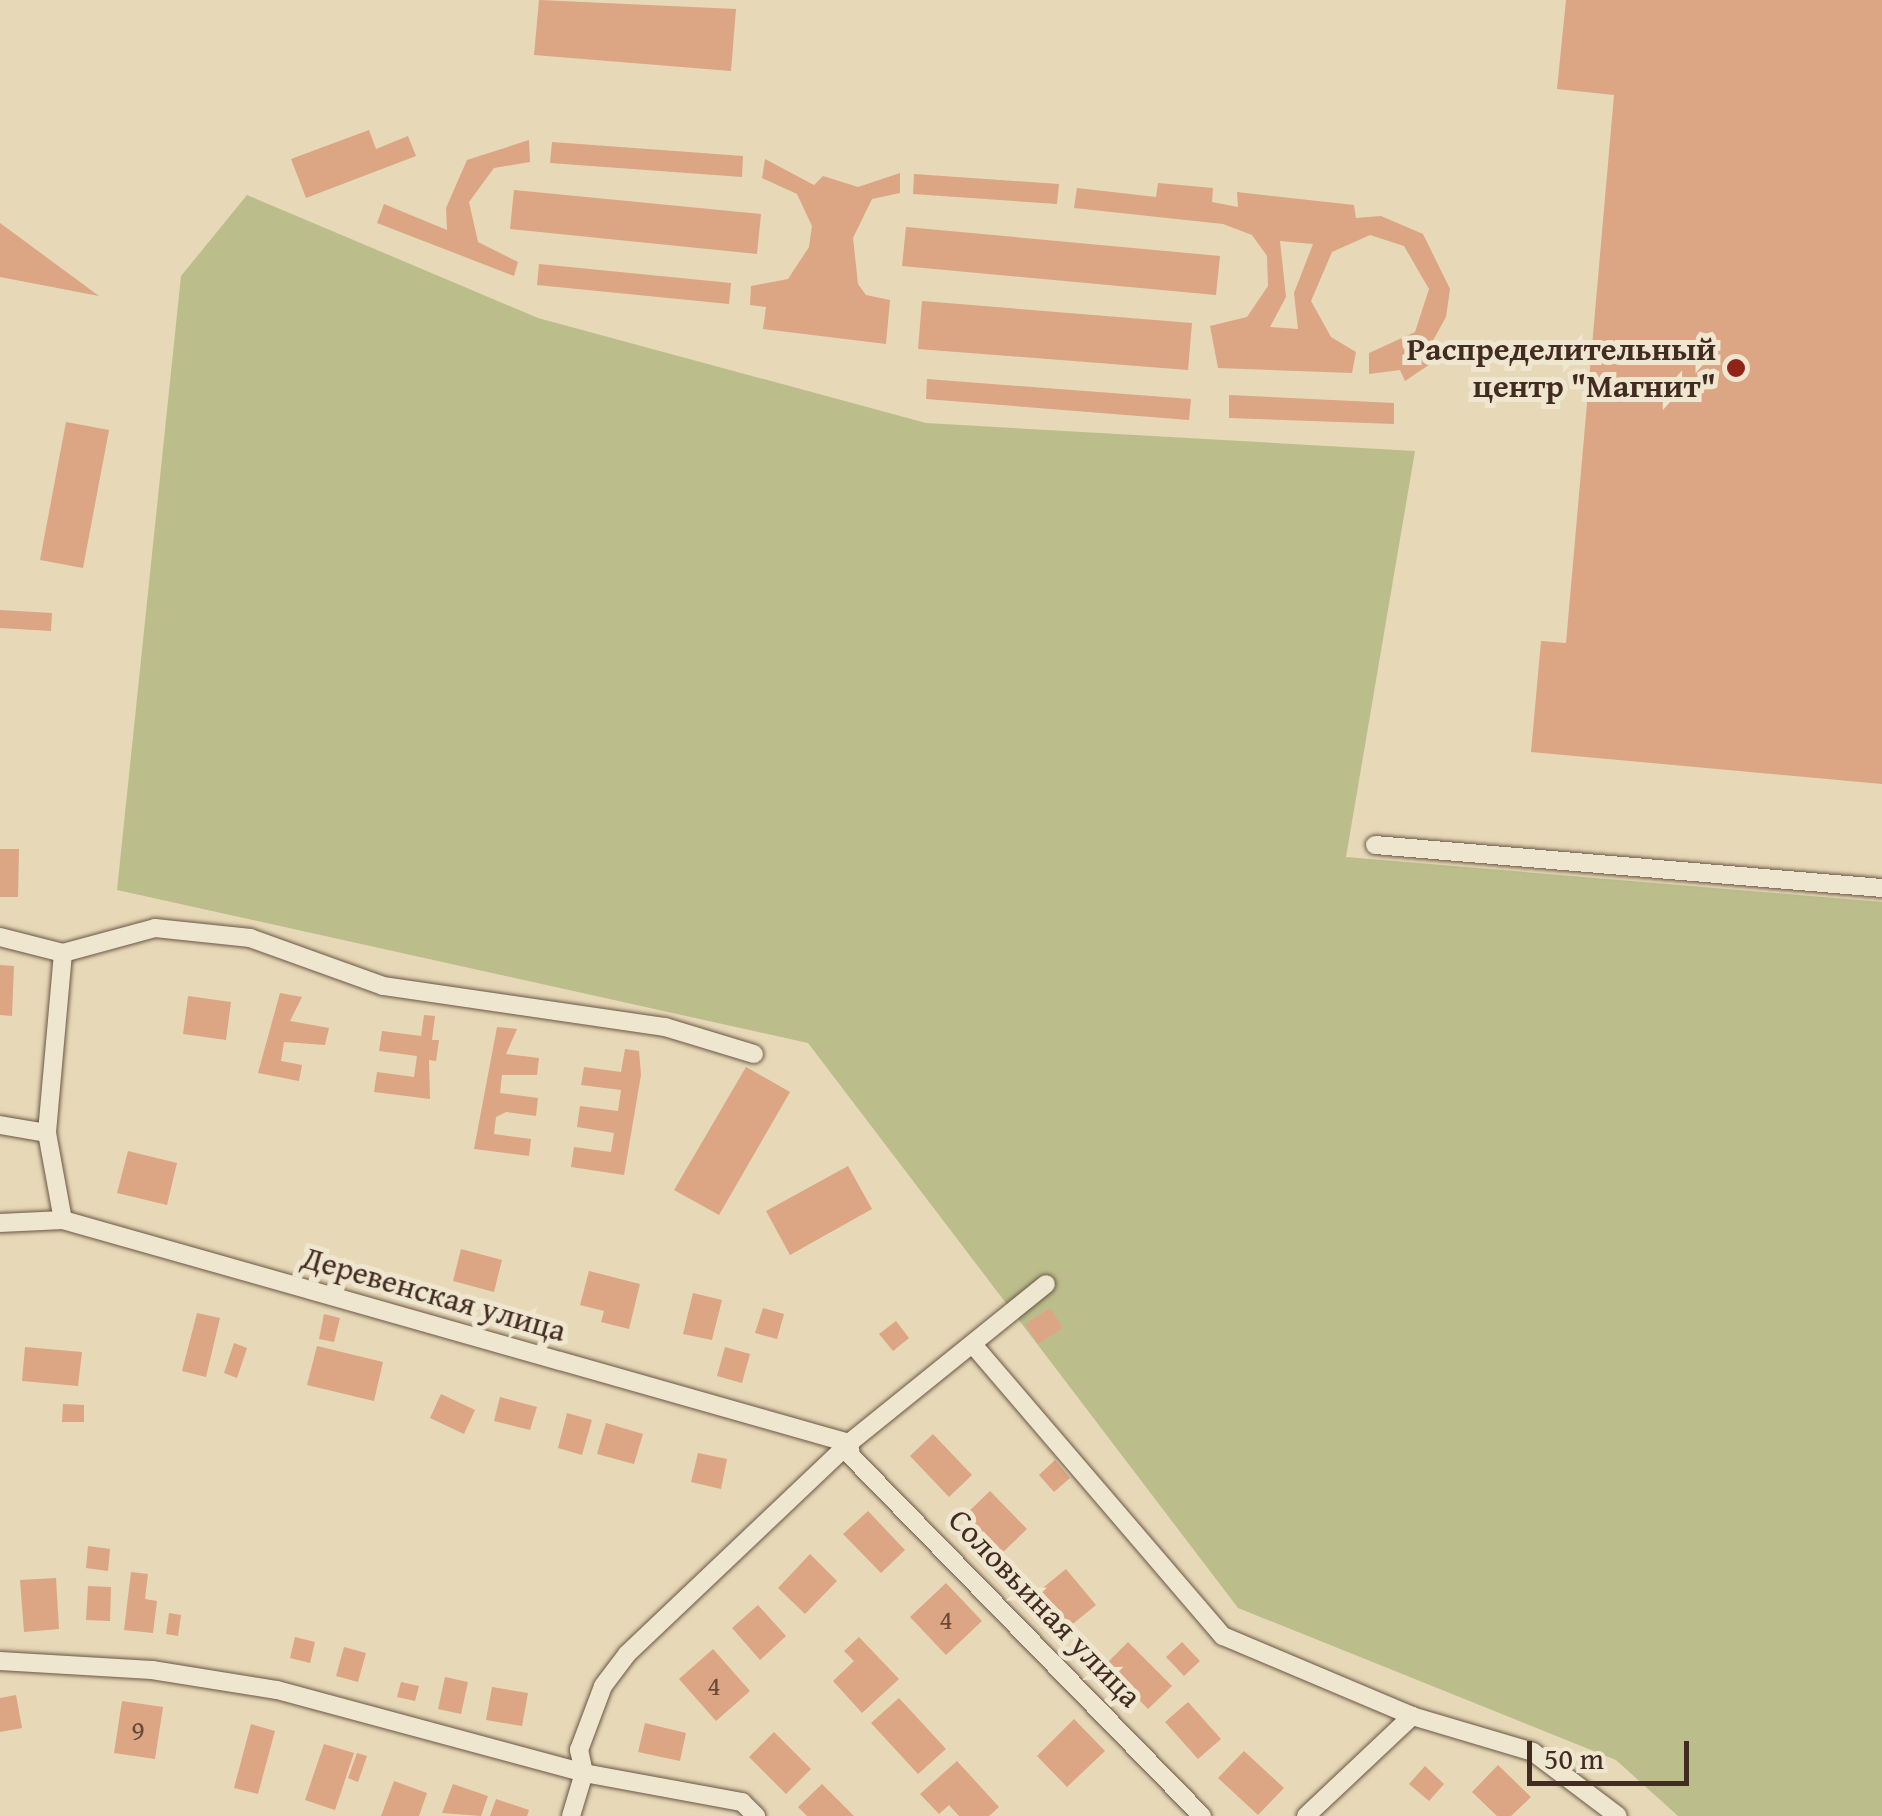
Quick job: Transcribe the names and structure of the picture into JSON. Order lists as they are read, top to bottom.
{
  "streets": {
    "street": ["Деревенская улица", "Соловьиная улица"]
  },
  "crossings": [
    ["Деревенская улица", "Соловьиная улица"]
  ],
  "places": ["Распределительный центр \"Магнит\""],
  "house_numbers": ["4", "4", "9"],
  "scale_bar": "50 m"
}
